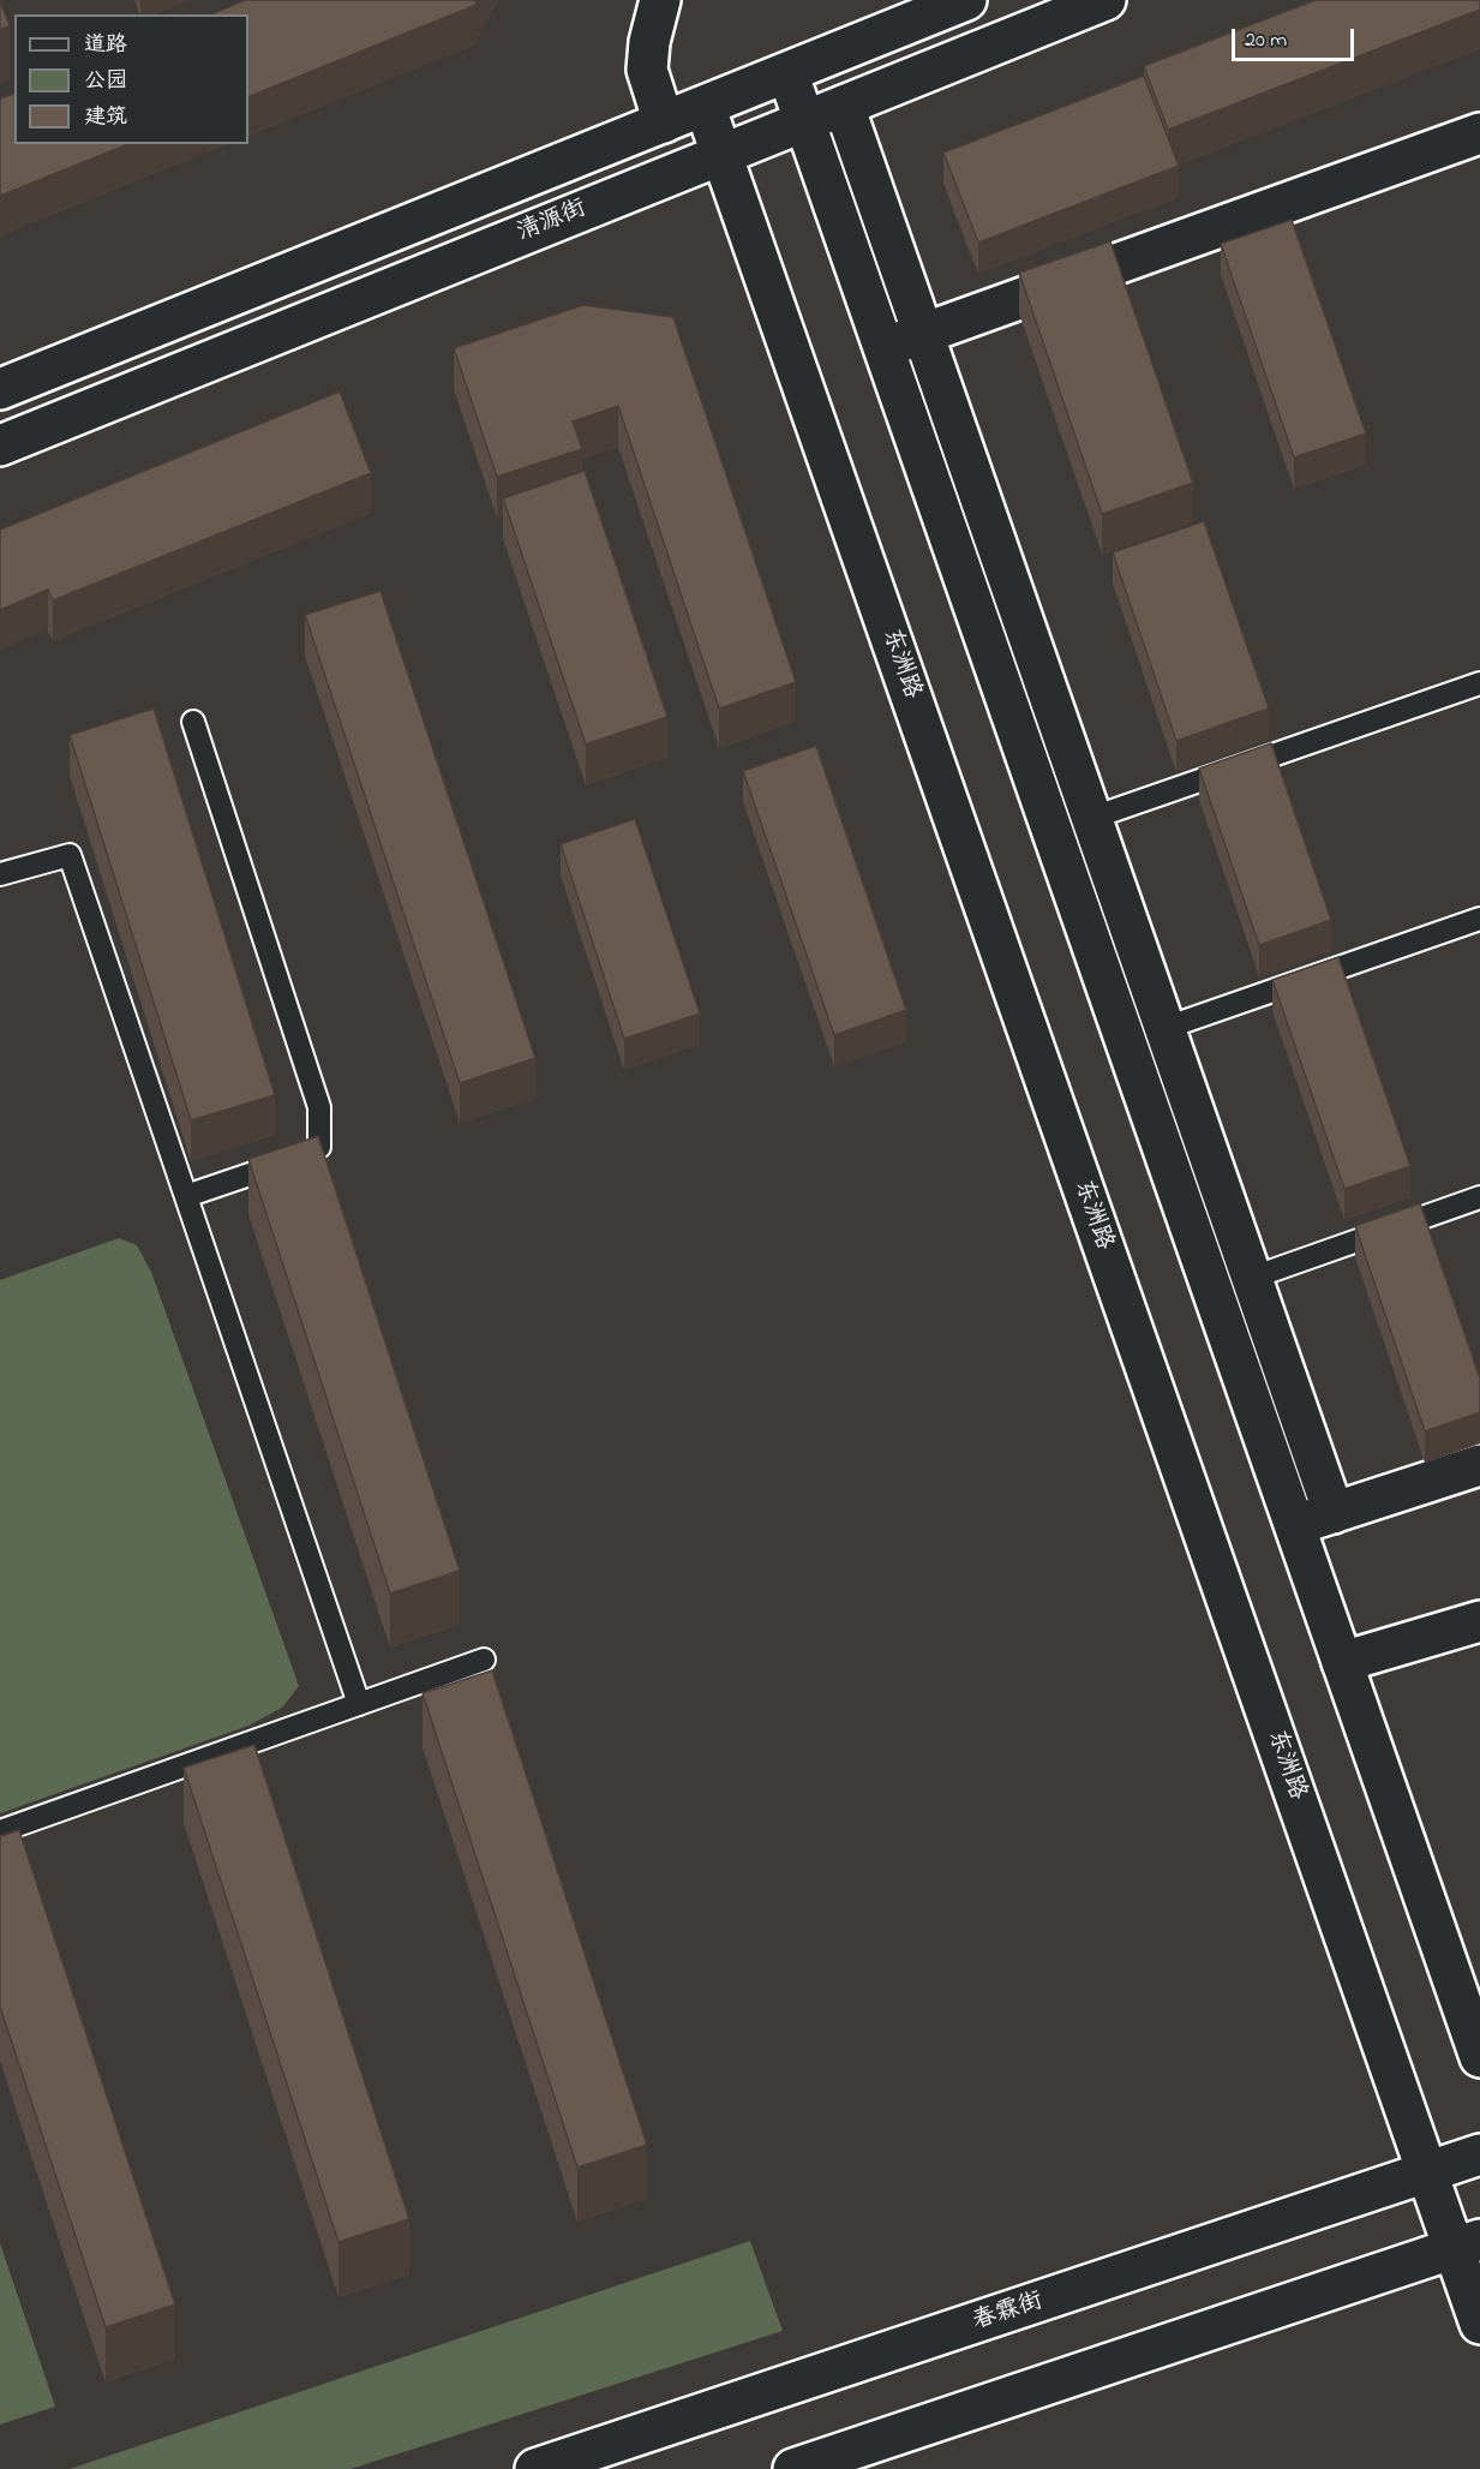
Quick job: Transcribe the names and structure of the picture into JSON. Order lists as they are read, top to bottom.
{
  "streets": {
    "street": ["清源街", "东洲路", "春霖街"]
  },
  "crossings": [
    ["清源街", "东洲路"],
    ["东洲路", "春霖街"]
  ],
  "legend": ["道路", "公园", "建筑"],
  "scale_bar": "20 m"
}
